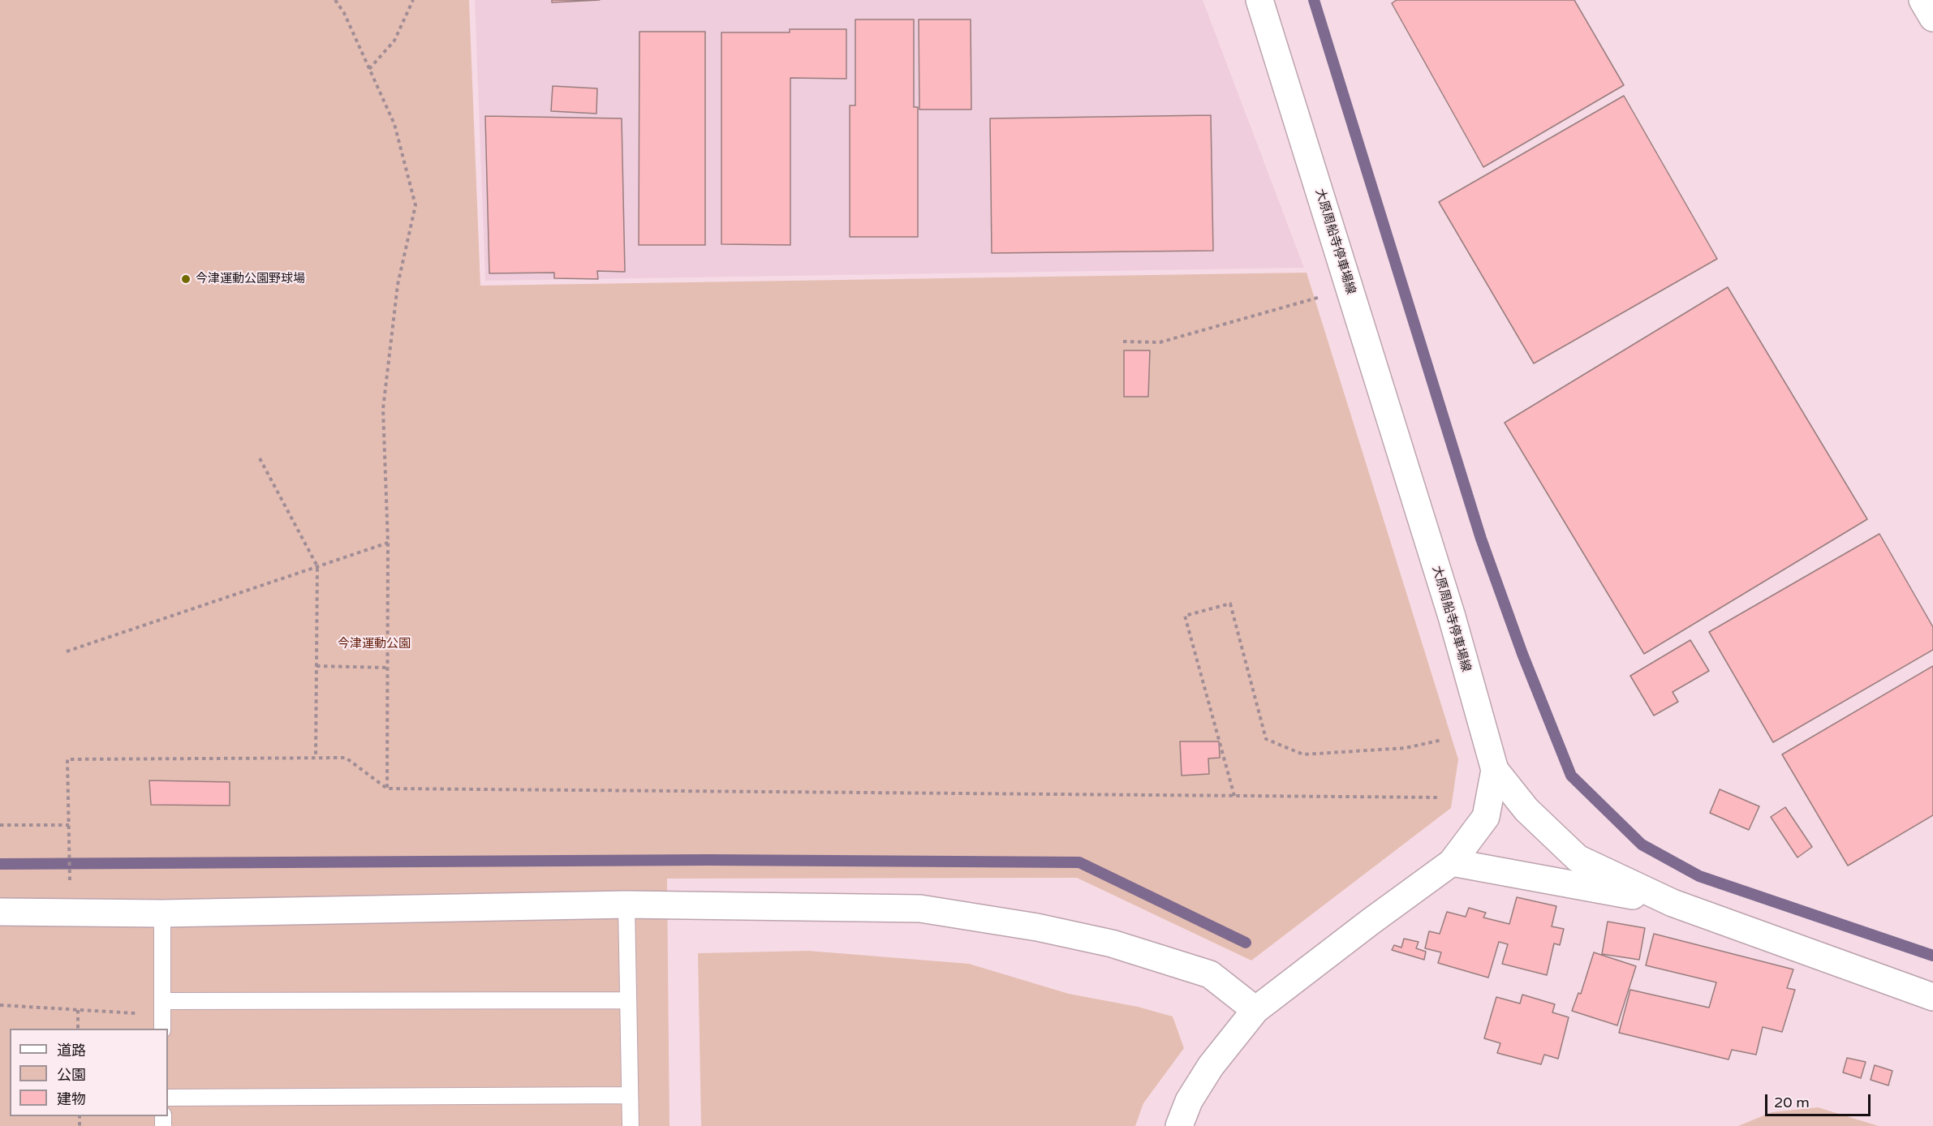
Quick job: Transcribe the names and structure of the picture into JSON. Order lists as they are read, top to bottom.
{
  "streets": {
    "street": ["大原周船寺停車場線"]
  },
  "parks": ["今津運動公園"],
  "places": ["今津運動公園野球場"],
  "legend": ["道路", "公園", "建物"],
  "scale_bar": "20 m"
}
